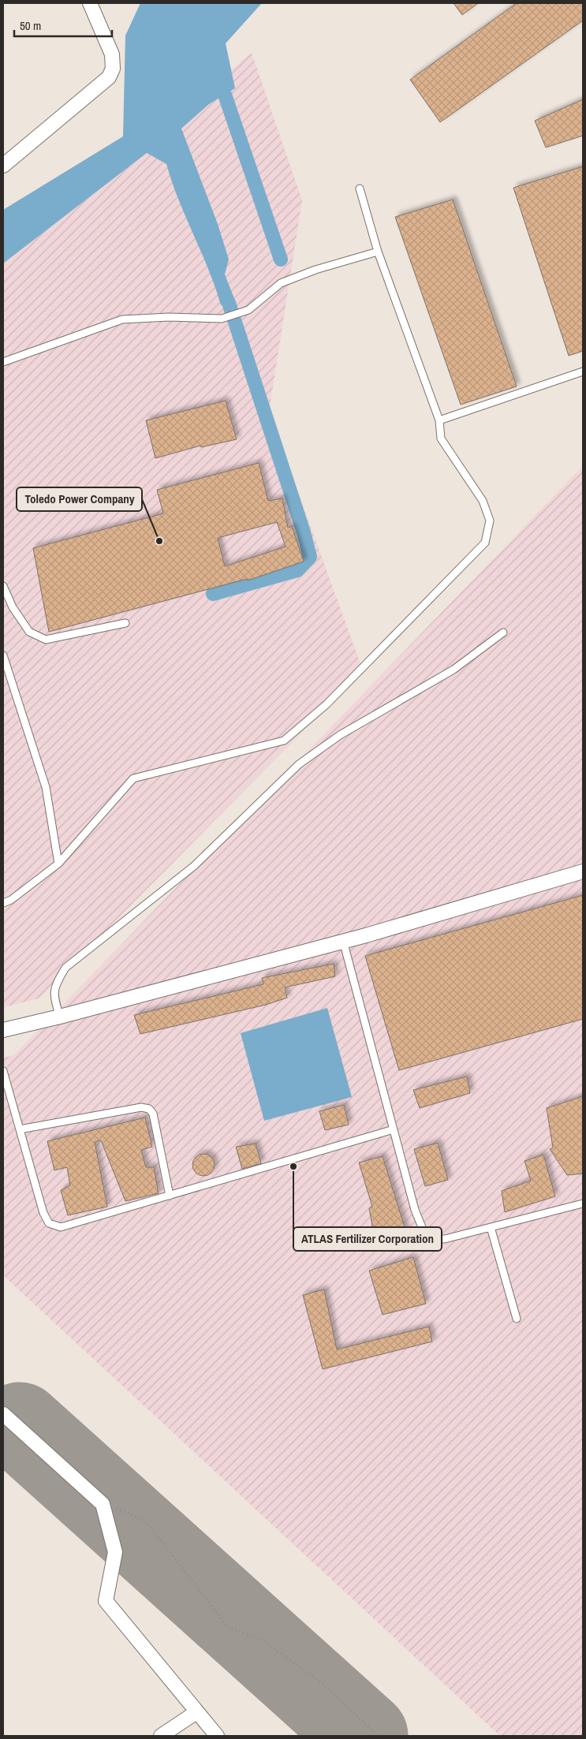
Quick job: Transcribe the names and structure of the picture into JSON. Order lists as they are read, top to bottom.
{
  "places": ["Toledo Power Company", "ATLAS Fertilizer Corporation"],
  "scale_bar": "50 m"
}
